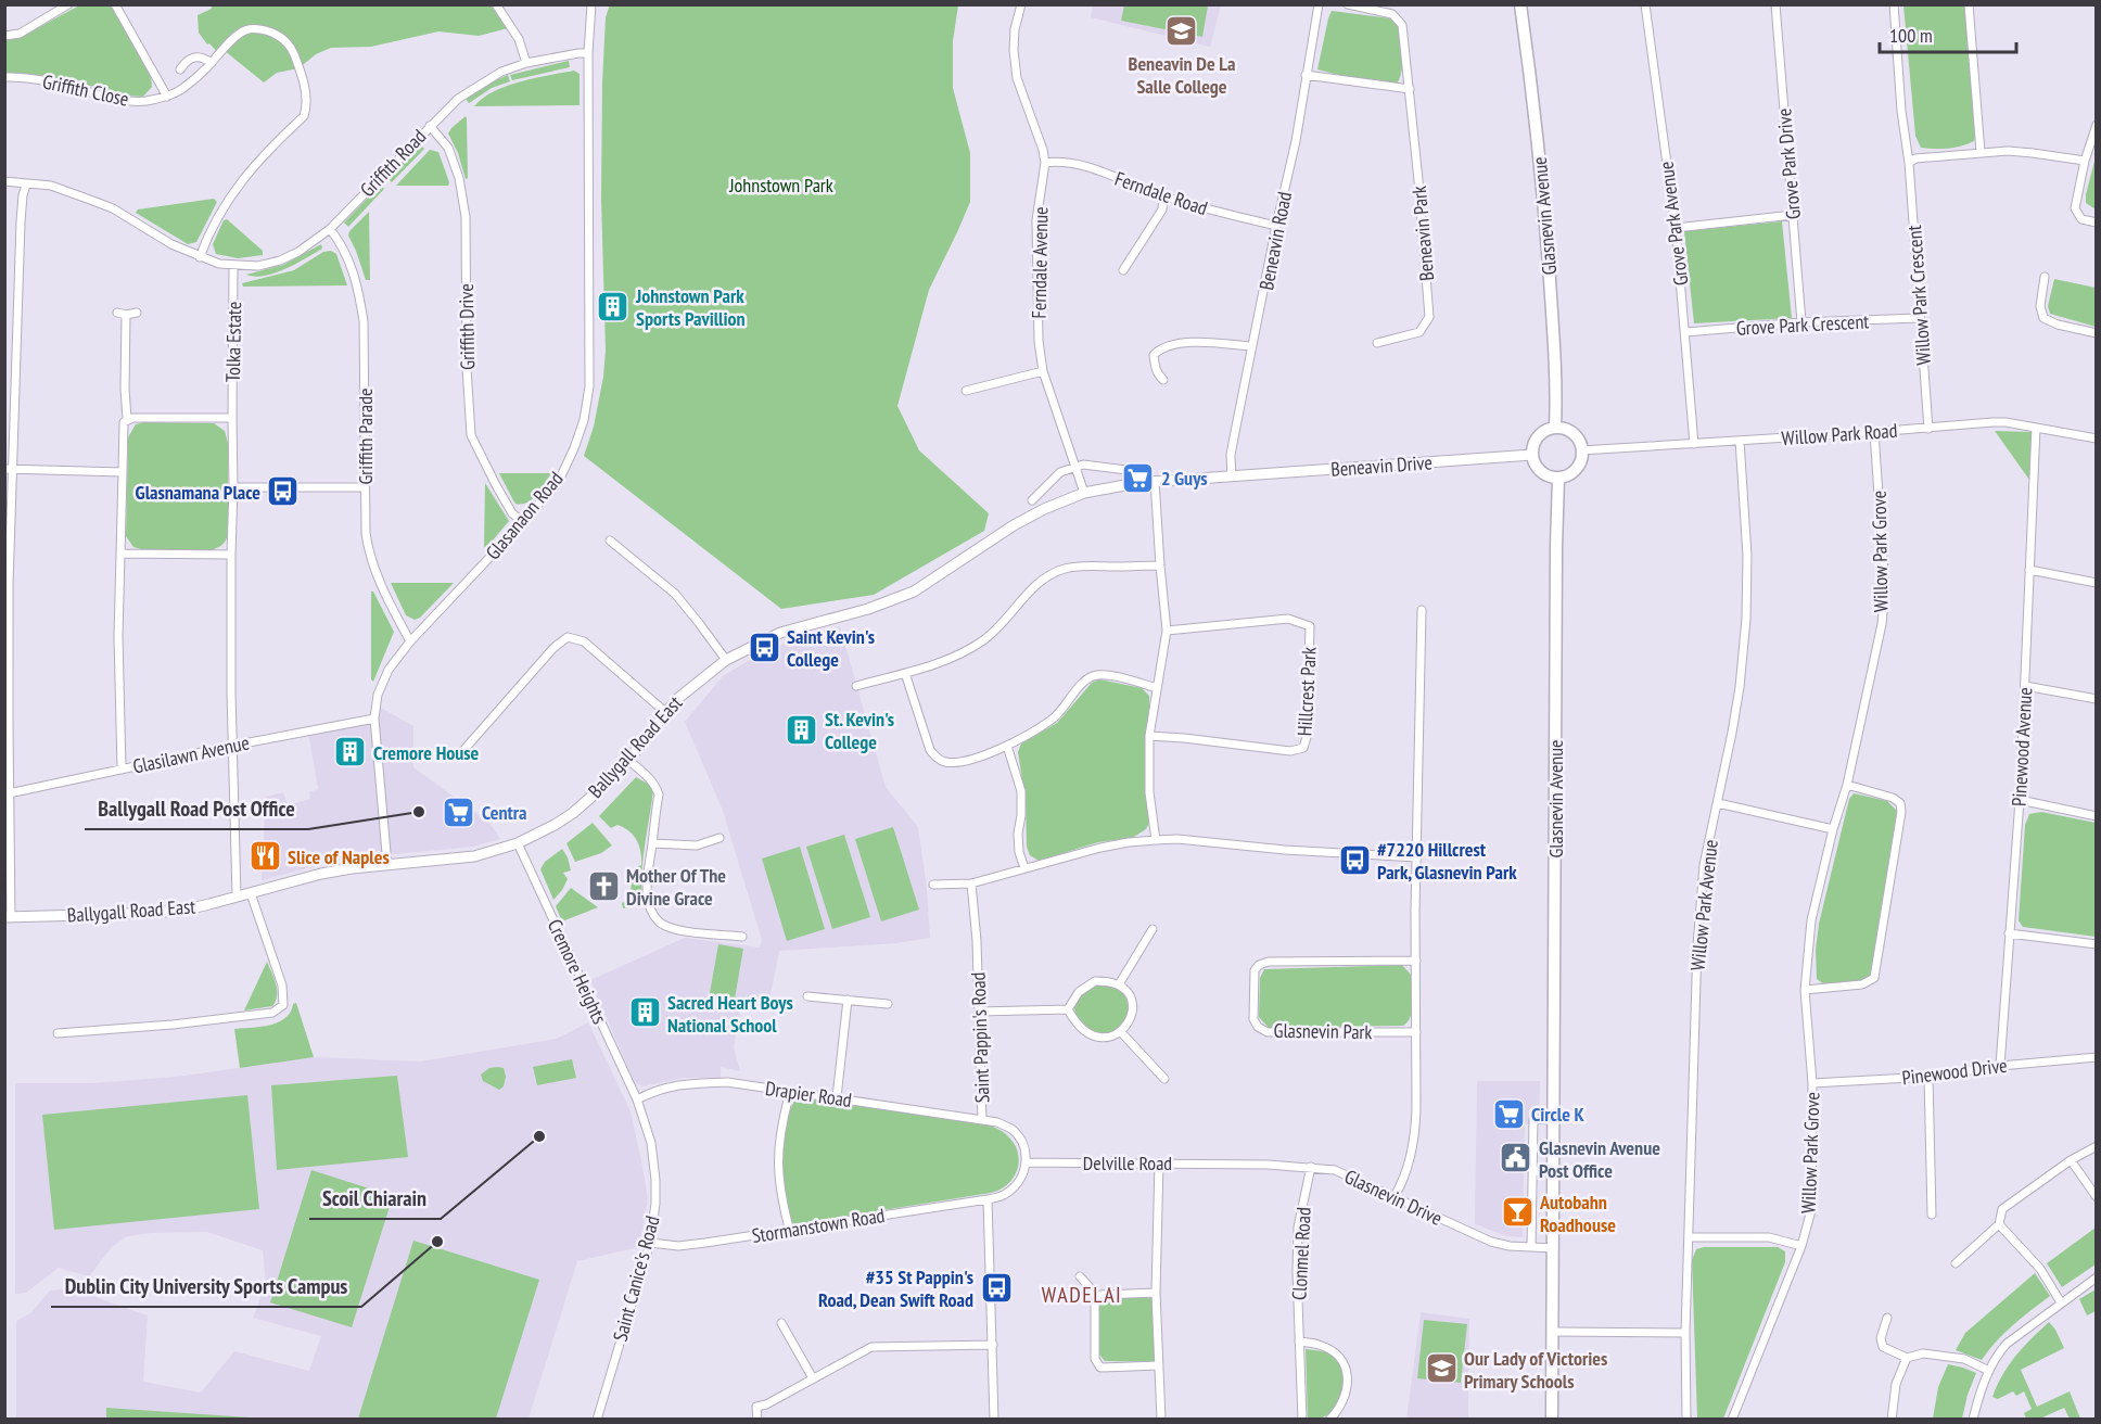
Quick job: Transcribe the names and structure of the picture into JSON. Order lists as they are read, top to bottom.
{
  "streets": {
    "main road": ["Glasnevin Avenue"],
    "street": [
      "Griffith Close",
      "Griffith Road",
      "Grove Park Drive",
      "Ferndale Road",
      "Grove Park Avenue",
      "Beneavin Park",
      "Beneavin Road",
      "Ferndale Avenue",
      "Willow Park Crescent",
      "Grove Park Crescent",
      "Griffith Drive",
      "Tolka Estate",
      "Willow Park Road",
      "Griffith Parade",
      "Beneavin Drive",
      "Glasanaon Road",
      "Willow Park Grove",
      "Hillcrest Park",
      "Ballygall Road East",
      "Pinewood Avenue",
      "Glasilawn Avenue",
      "Willow Park Avenue",
      "Cremore Heights",
      "Glasnevin Park",
      "Saint Pappin's Road",
      "Pinewood Drive",
      "Drapier Road",
      "Delville Road",
      "Glasnevin Drive",
      "Stormanstown Road",
      "Clonmel Road",
      "Saint Canice's Road"
    ]
  },
  "crossings": [
    ["Griffith Close", "Griffith Road"],
    ["Griffith Road", "Griffith Drive"],
    ["Griffith Road", "Tolka Estate"],
    ["Griffith Road", "Griffith Parade"],
    ["Griffith Road", "Glasanaon Road"],
    ["Grove Park Drive", "Grove Park Crescent"],
    ["Ferndale Road", "Beneavin Road"],
    ["Ferndale Road", "Ferndale Avenue"],
    ["Glasnevin Avenue", "Willow Park Road"],
    ["Glasnevin Avenue", "Beneavin Drive"],
    ["Glasnevin Avenue", "Glasnevin Drive"],
    ["Grove Park Avenue", "Grove Park Crescent"],
    ["Grove Park Avenue", "Willow Park Road"],
    ["Beneavin Road", "Beneavin Drive"],
    ["Beneavin Road", "Ballygall Road East"],
    ["Ferndale Avenue", "Ballygall Road East"],
    ["Willow Park Crescent", "Grove Park Crescent"],
    ["Willow Park Crescent", "Willow Park Road"],
    ["Griffith Drive", "Glasanaon Road"],
    ["Tolka Estate", "Ballygall Road East"],
    ["Tolka Estate", "Glasilawn Avenue"],
    ["Willow Park Road", "Beneavin Drive"],
    ["Willow Park Road", "Willow Park Grove"],
    ["Willow Park Road", "Pinewood Avenue"],
    ["Willow Park Road", "Willow Park Avenue"],
    ["Griffith Parade", "Glasanaon Road"],
    ["Beneavin Drive", "Ballygall Road East"],
    ["Glasanaon Road", "Ballygall Road East"],
    ["Glasanaon Road", "Glasilawn Avenue"],
    ["Willow Park Grove", "Pinewood Drive"],
    ["Ballygall Road East", "Cremore Heights"],
    ["Pinewood Avenue", "Pinewood Drive"],
    ["Cremore Heights", "Drapier Road"],
    ["Cremore Heights", "Saint Canice's Road"],
    ["Saint Pappin's Road", "Drapier Road"],
    ["Saint Pappin's Road", "Delville Road"],
    ["Drapier Road", "Saint Canice's Road"],
    ["Delville Road", "Glasnevin Drive"],
    ["Glasnevin Drive", "Clonmel Road"],
    ["Stormanstown Road", "Saint Canice's Road"]
  ],
  "districts": ["WADELAI"],
  "parks": ["Johnstown Park"],
  "places": {
    "school or university": ["Beneavin De La Salle College", "Our Lady of Victories Primary Schools"],
    "building": [
      "Johnstown Park Sports Pavillion",
      "St. Kevin's College",
      "Cremore House",
      "Sacred Heart Boys National School"
    ],
    "supermarket": ["2 Guys", "Centra", "Circle K"],
    "bus stop": [
      "Glasnamana Place",
      "Saint Kevin's College",
      "#7220 Hillcrest Park, Glasnevin Park",
      "#35 St Pappin's Road, Dean Swift Road"
    ],
    "other": ["Ballygall Road Post Office", "Scoil Chiarain", "Dublin City University Sports Campus"],
    "restaurant": ["Slice of Naples"],
    "church": ["Mother Of The Divine Grace"],
    "public building": ["Glasnevin Avenue Post Office"],
    "bar": ["Autobahn Roadhouse"]
  },
  "scale_bar": "100 m"
}
